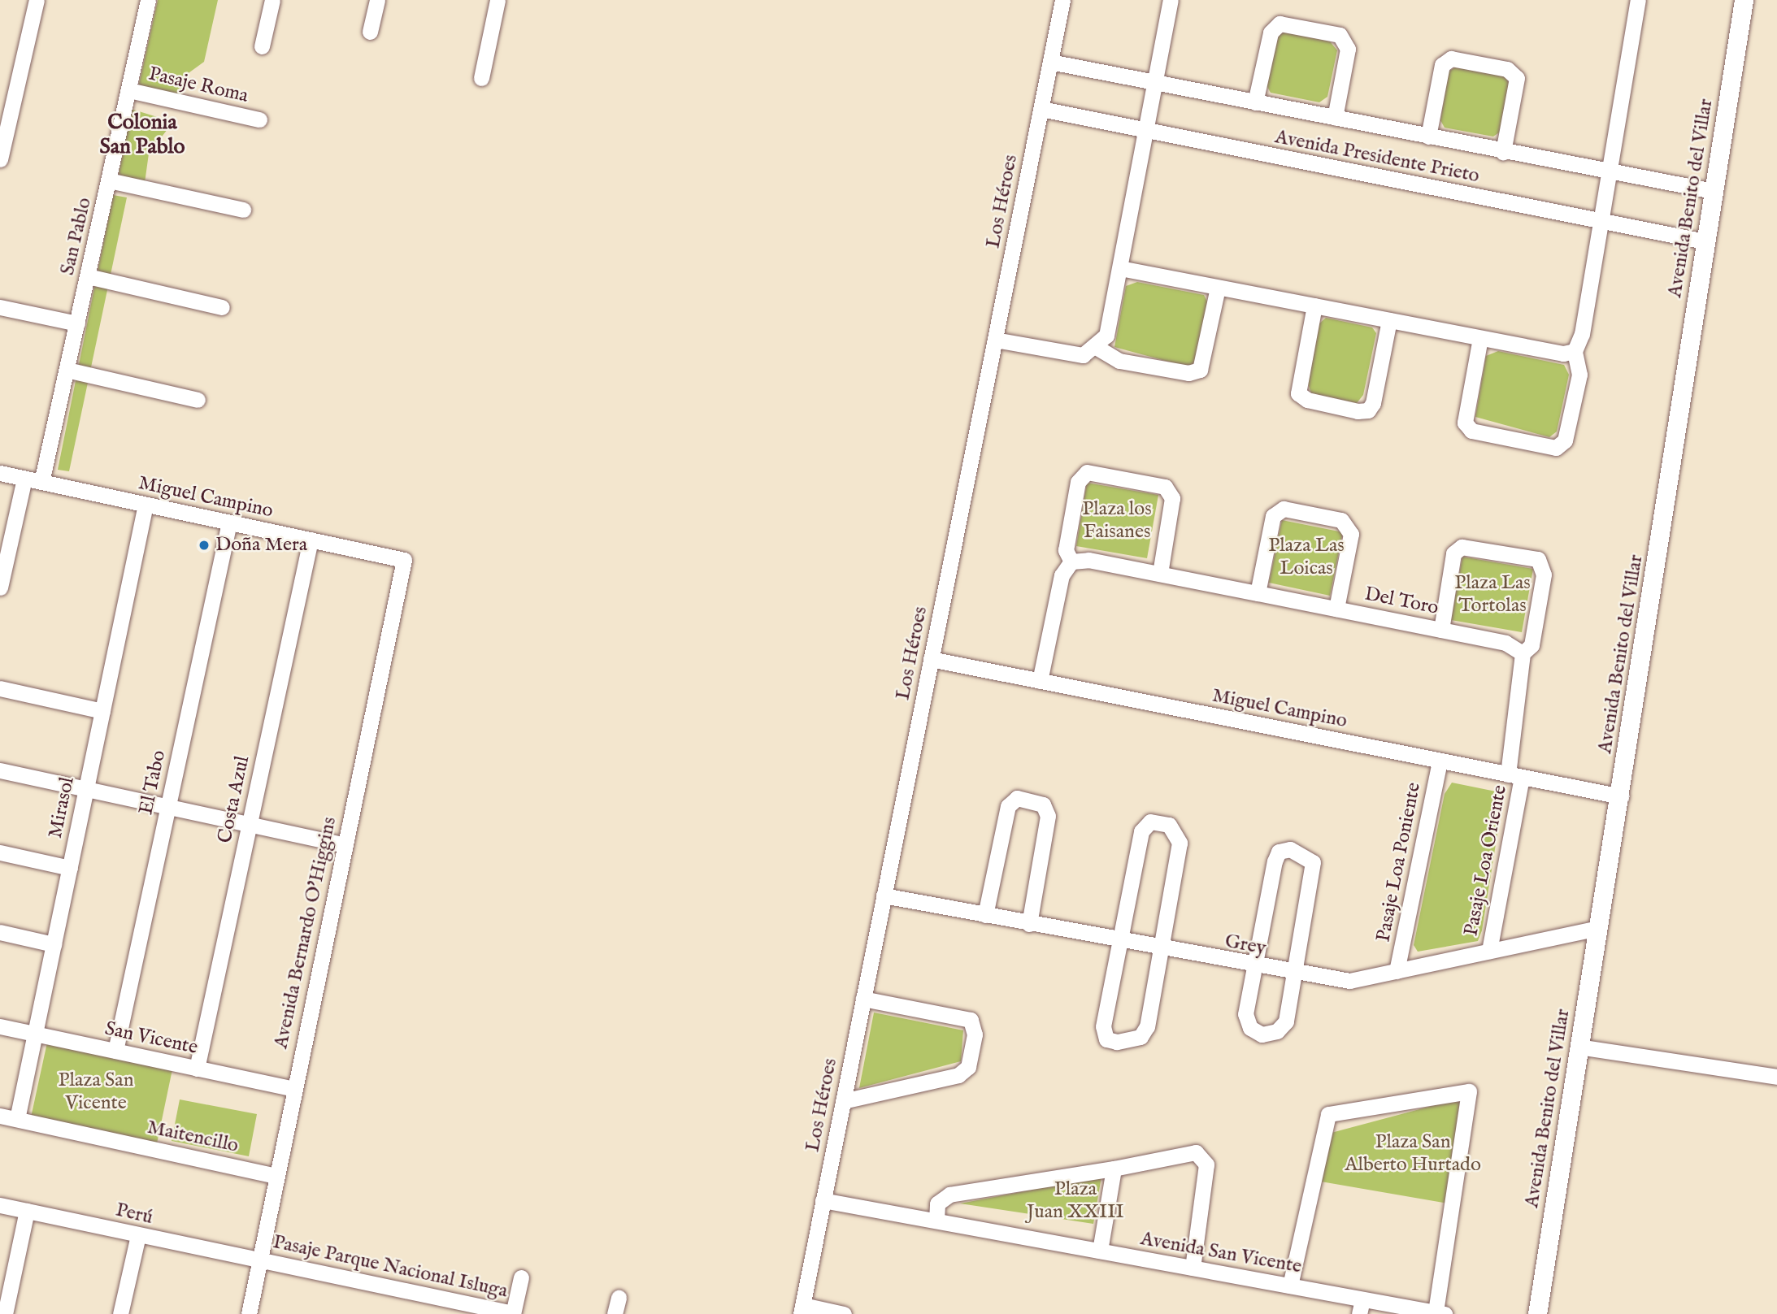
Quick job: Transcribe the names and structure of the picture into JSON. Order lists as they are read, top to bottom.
{
  "streets": {
    "street": [
      "Pasaje Roma",
      "Avenida Presidente Prieto",
      "Avenida Benito del Villar",
      "Los Héroes",
      "San Pablo",
      "Miguel Campino",
      "Del Toro",
      "El Tabo",
      "Costa Azul",
      "Mirasol",
      "Pasaje Loa Oriente",
      "Pasaje Loa Poniente",
      "Avenida Bernardo O'Higgins",
      "Grey",
      "San Vicente",
      "Maitencillo",
      "Perú",
      "Avenida San Vicente",
      "Pasaje Parque Nacional Isluga"
    ]
  },
  "crossings": [
    ["Pasaje Roma", "San Pablo"],
    ["Avenida Presidente Prieto", "Avenida Benito del Villar"],
    ["Avenida Presidente Prieto", "Los Héroes"],
    ["Avenida Benito del Villar", "Miguel Campino"],
    ["Avenida Benito del Villar", "Grey"],
    ["Los Héroes", "Miguel Campino"],
    ["Los Héroes", "Grey"],
    ["Los Héroes", "Avenida San Vicente"],
    ["San Pablo", "Miguel Campino"],
    ["Miguel Campino", "El Tabo"],
    ["Miguel Campino", "Costa Azul"],
    ["Miguel Campino", "Mirasol"],
    ["Miguel Campino", "Pasaje Loa Oriente"],
    ["Miguel Campino", "Pasaje Loa Poniente"],
    ["Miguel Campino", "Avenida Bernardo O'Higgins"],
    ["El Tabo", "San Vicente"],
    ["Costa Azul", "San Vicente"],
    ["Mirasol", "San Vicente"],
    ["Mirasol", "Maitencillo"],
    ["Pasaje Loa Oriente", "Grey"],
    ["Pasaje Loa Poniente", "Grey"],
    ["Avenida Bernardo O'Higgins", "San Vicente"],
    ["Avenida Bernardo O'Higgins", "Maitencillo"],
    ["Avenida Bernardo O'Higgins", "Perú"],
    ["Avenida Bernardo O'Higgins", "Pasaje Parque Nacional Isluga"],
    ["Perú", "Pasaje Parque Nacional Isluga"]
  ],
  "districts": ["Colonia San Pablo"],
  "parks": [
    "Plaza los Faisanes",
    "Plaza Las Loicas",
    "Plaza Las Tortolas",
    "Plaza San Vicente",
    "Plaza San Alberto Hurtado",
    "Plaza Juan XXIII"
  ],
  "places": ["Doña Mera"]
}
